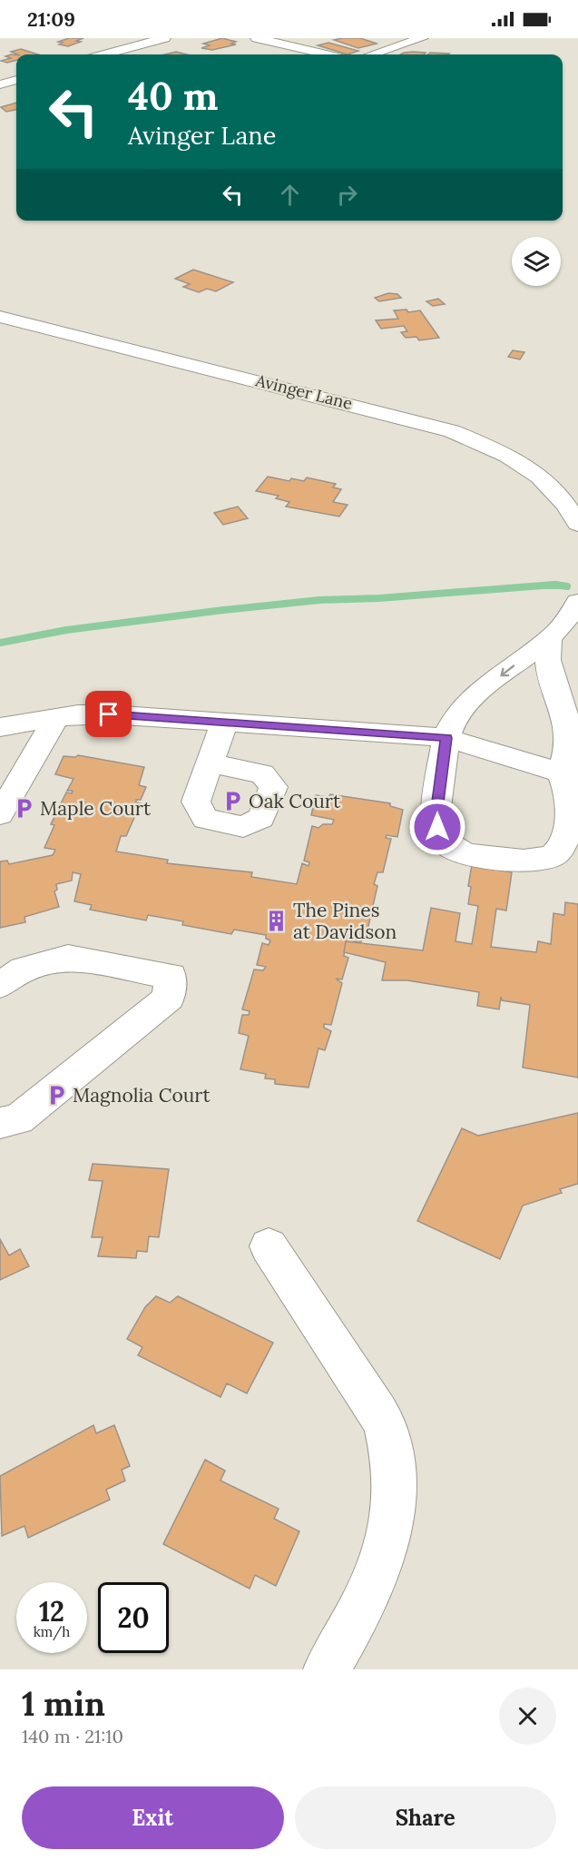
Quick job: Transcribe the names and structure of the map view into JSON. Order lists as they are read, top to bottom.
{
  "streets": {
    "street": ["Avinger Lane"]
  },
  "places": {
    "parking": ["Oak Court", "Maple Court", "Magnolia Court"],
    "building": ["The Pines at Davidson"]
  },
  "page": {
    "status": "21:09",
    "turn": ["40 m", "Avinger Lane"],
    "speed": "12 km/h",
    "limit": "20",
    "heading": ["1 min", "140 m · 21:10"],
    "buttons": ["Exit", "Share"]
  }
}
